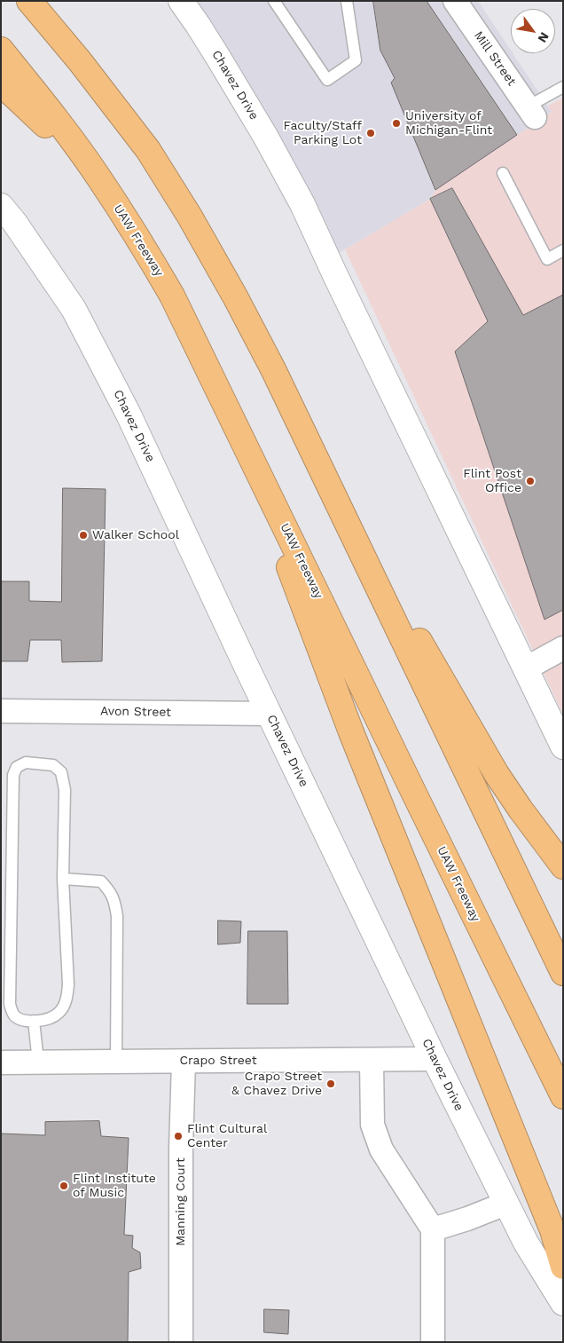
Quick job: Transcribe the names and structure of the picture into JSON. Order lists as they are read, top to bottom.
{
  "streets": {
    "highway": ["UAW Freeway"],
    "main road": ["Chavez Drive"],
    "street": [
      "Mill Street",
      "Avon Street",
      "Crapo Street",
      "Manning Court"
    ]
  },
  "crossings": [
    ["Chavez Drive", "Avon Street"],
    ["Chavez Drive", "Crapo Street"],
    ["Crapo Street", "Manning Court"]
  ],
  "places": [
    "University of Michigan-Flint",
    "Faculty/Staff Parking Lot",
    "Flint Post Office",
    "Walker School",
    "Crapo Street & Chavez Drive",
    "Flint Cultural Center",
    "Flint Institute of Music"
  ],
  "north": "bottom right"
}
